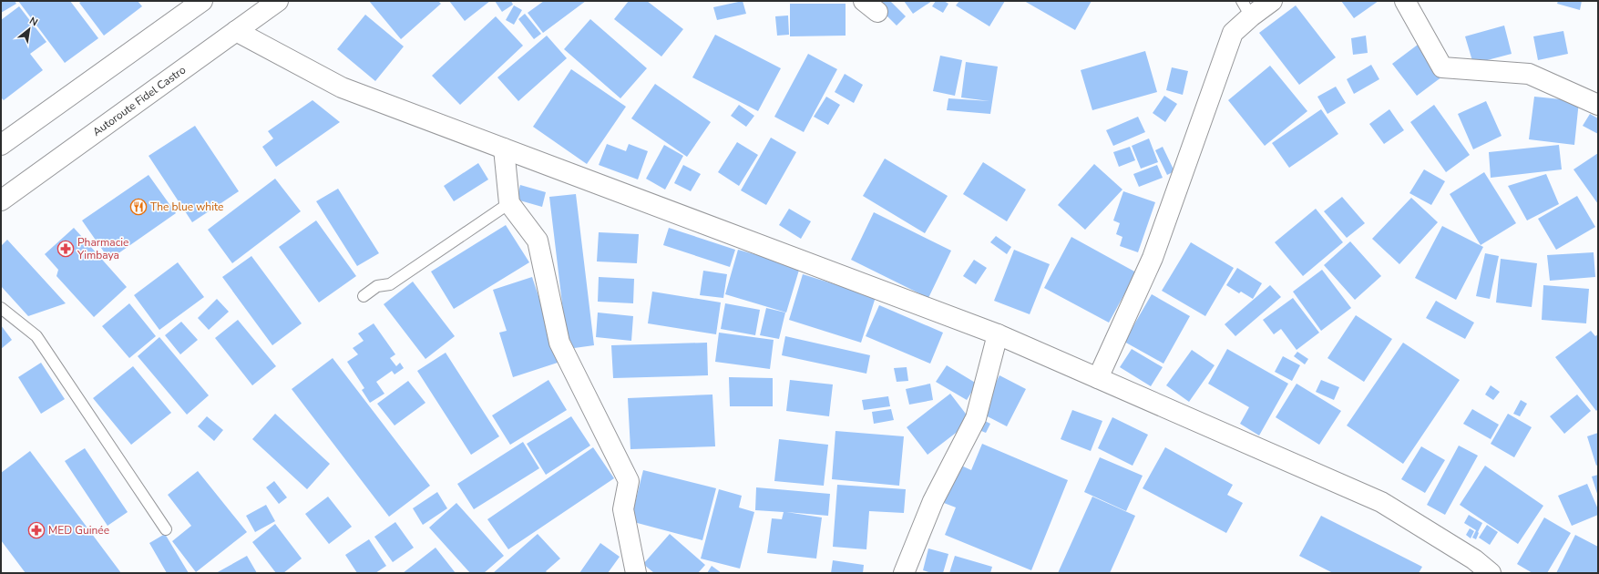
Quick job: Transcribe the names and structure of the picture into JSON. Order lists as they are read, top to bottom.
{
  "streets": {
    "main road": ["Autoroute Fidel Castro"]
  },
  "places": {
    "restaurant": ["The blue white"],
    "pharmacy": ["Pharmacie Yimbaya", "MED Guinée"]
  },
  "north": "top right"
}
